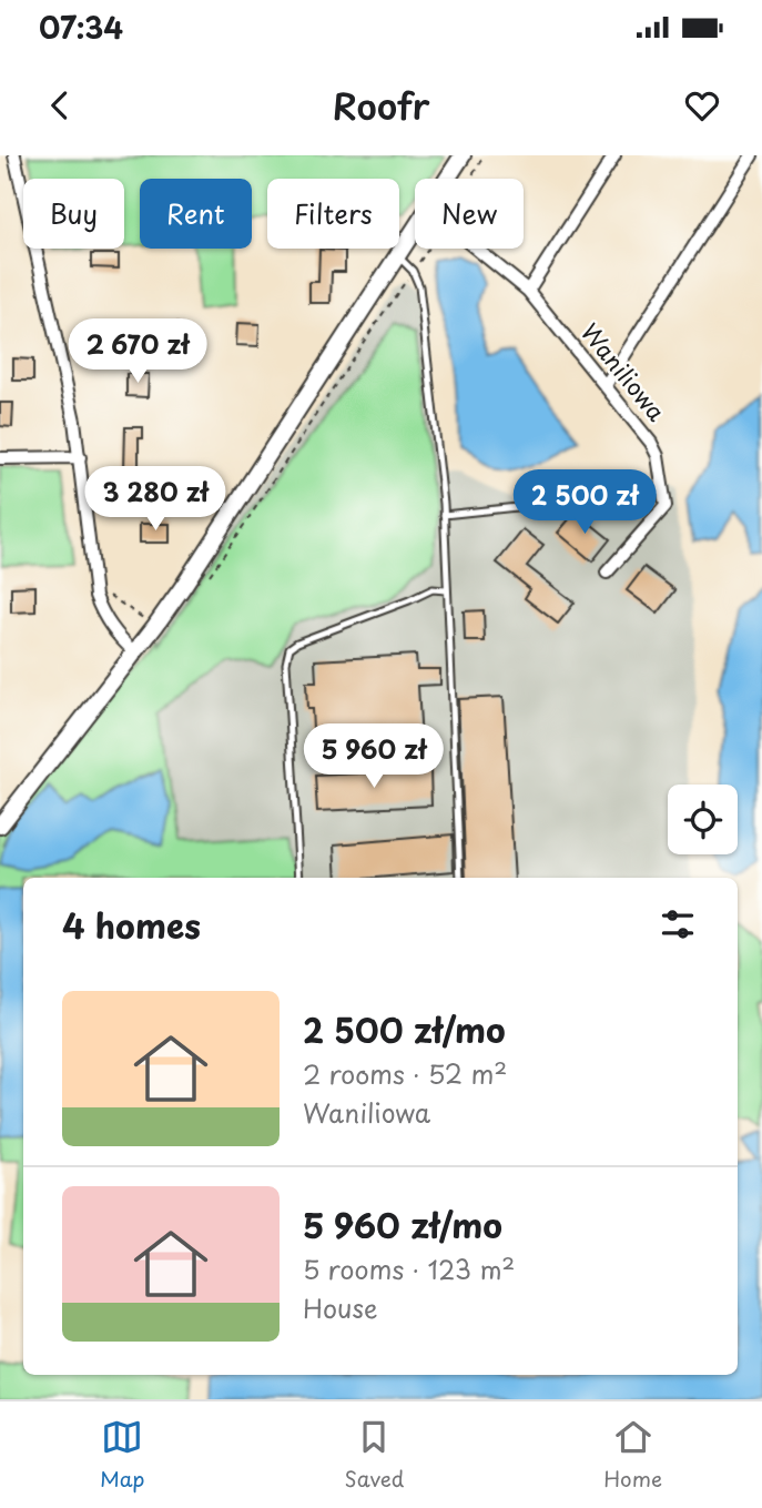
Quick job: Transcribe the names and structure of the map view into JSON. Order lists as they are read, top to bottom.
{
  "streets": {
    "street": ["Waniliowa"]
  },
  "page": {
    "status": "07:34",
    "header": "Roofr",
    "chip": [
      "Buy",
      "Rent",
      "Filters",
      "New"
    ],
    "price": [
      "2 670 zł",
      "3 280 zł",
      "2 500 zł",
      "5 960 zł"
    ],
    "heading": "4 homes",
    "list": [
      {
        "name": "2 500 zł/mo",
        "note": "2 rooms · 52 m² · Waniliowa"
      },
      {
        "name": "5 960 zł/mo",
        "note": "5 rooms · 123 m² · House"
      }
    ],
    "tabs": ["Map", "Saved", "Home"]
  }
}
